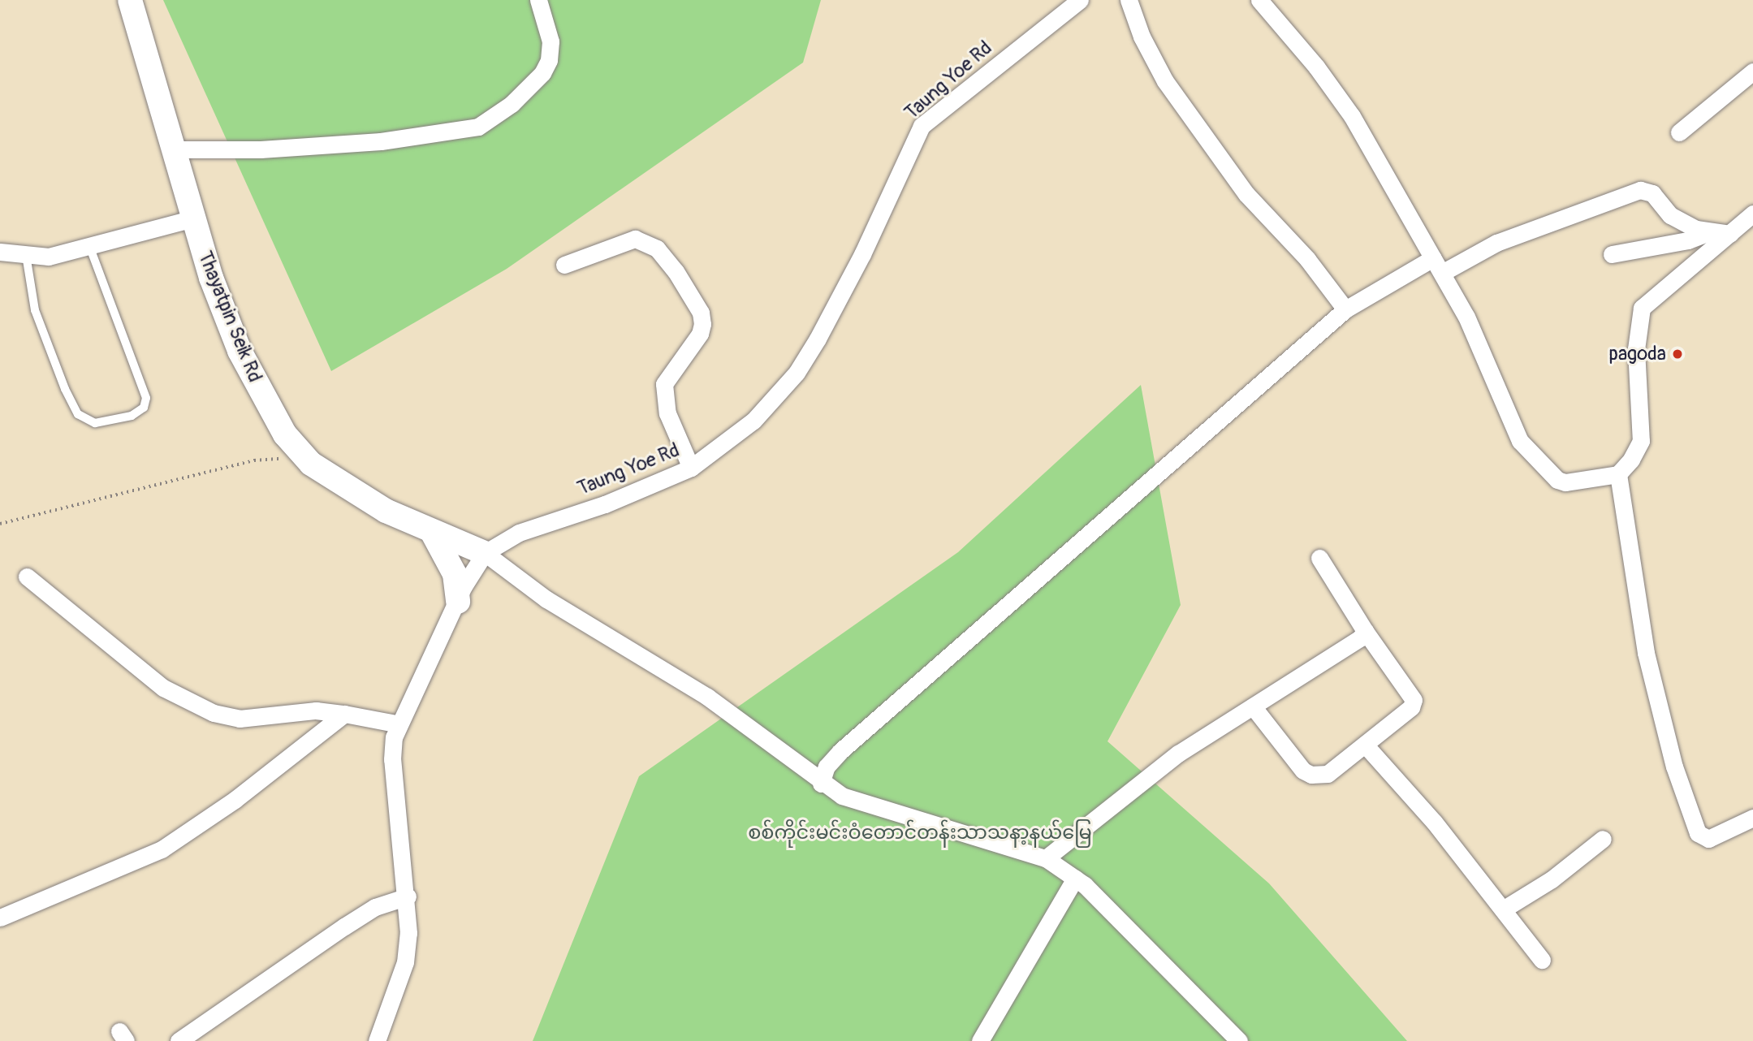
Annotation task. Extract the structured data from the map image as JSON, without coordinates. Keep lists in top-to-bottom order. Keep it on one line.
{"streets":{"street":["Taung Yoe Rd","Thayatpin Seik Rd"]},"crossings":[["Taung Yoe Rd","Thayatpin Seik Rd"]],"parks":["စစ်ကိုင်းမင်းဝံတောင်တန်းသာသနာ့နယ်မြေ"],"places":["pagoda"]}
